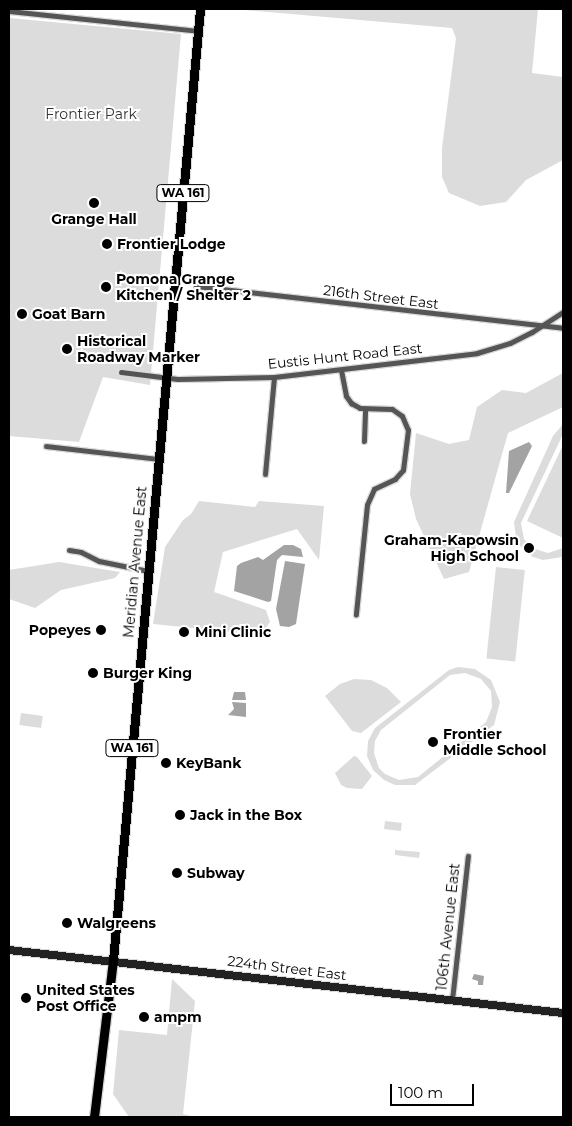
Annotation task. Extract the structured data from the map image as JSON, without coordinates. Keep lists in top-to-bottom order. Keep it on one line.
{"streets":{"main road":["WA 161","Meridian Avenue East","224th Street East"],"street":["216th Street East","Eustis Hunt Road East","106th Avenue East"]},"crossings":[["216th Street East","Eustis Hunt Road East"],["Eustis Hunt Road East","Meridian Avenue East"],["Meridian Avenue East","224th Street East"],["106th Avenue East","224th Street East"]],"parks":["Frontier Park"],"places":["Grange Hall","Frontier Lodge","Pomona Grange Kitchen / Shelter 2","Goat Barn","Historical Roadway Marker","Graham-Kapowsin High School","Popeyes","Mini Clinic","Burger King","Frontier Middle School","KeyBank","Jack in the Box","Subway","Walgreens","United States Post Office","ampm"],"scale_bar":"100 m"}
